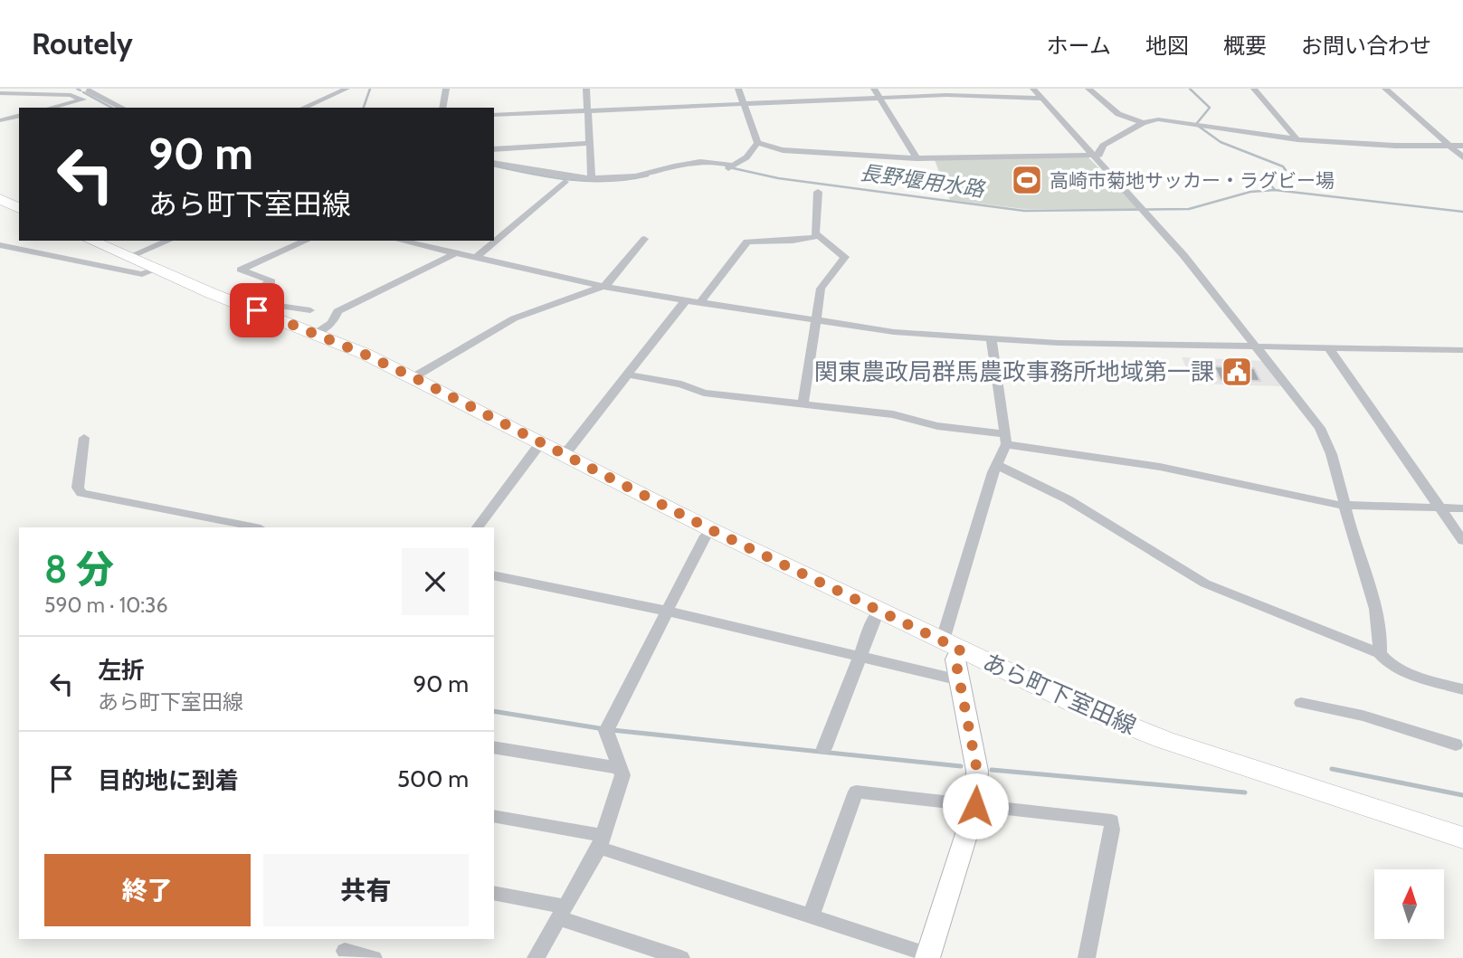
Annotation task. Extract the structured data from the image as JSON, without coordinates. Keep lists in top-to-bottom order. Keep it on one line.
{"streets":{"main road":["あら町下室田線"]},"water":["長野堰用水路"],"places":{"sports":["高崎市菊地サッカー・ラグビー場"],"public building":["関東農政局群馬農政事務所地域第一課"]},"north":"top","page":{"header":"Routely","nav":["ホーム","地図","概要","お問い合わせ"],"turn":["90 m","あら町下室田線"],"heading":["8 分","590 m · 10:36"],"list":[{"name":"左折","note":"あら町下室田線","value":"90 m"},{"name":"目的地に到着","value":"500 m"}],"buttons":["終了","共有"]}}
